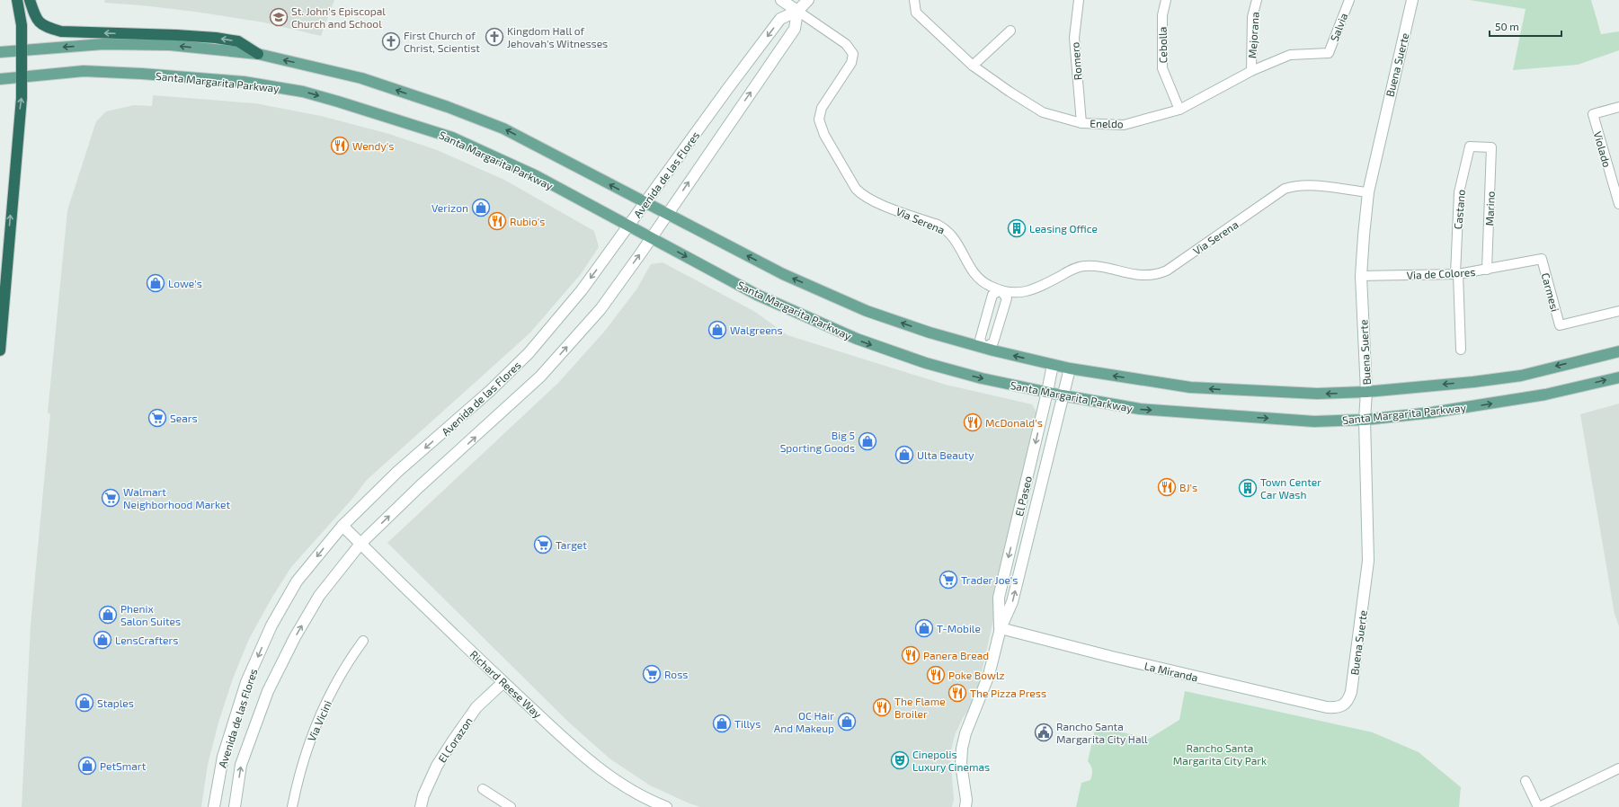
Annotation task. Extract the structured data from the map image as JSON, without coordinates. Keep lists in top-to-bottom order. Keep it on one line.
{"streets":{"main road":["Santa Margarita Parkway"],"street":["Salvia","Mejorana","Cebolla","Romero","Buena Suerte","Eneldo","Violado","Avenida de las Flores","Marino","Castano","Via Serena","Via de Colores","Carmesi","El Paseo","La Miranda","Richard Reese Way","Via Vicini","El Corazon"]},"crossings":[["Salvia","Eneldo"],["Mejorana","Eneldo"],["Cebolla","Eneldo"],["Romero","Eneldo"],["Buena Suerte","Santa Margarita Parkway"],["Buena Suerte","Via Serena"],["Buena Suerte","Via de Colores"],["Buena Suerte","La Miranda"],["Santa Margarita Parkway","Avenida de las Flores"],["Santa Margarita Parkway","El Paseo"],["Avenida de las Flores","Via Serena"],["Avenida de las Flores","Richard Reese Way"],["Marino","Castano"],["Marino","Via de Colores"],["Castano","Via de Colores"],["Via de Colores","Carmesi"],["El Paseo","La Miranda"],["Richard Reese Way","El Corazon"]],"parks":["Rancho Santa Margarita City Park"],"places":{"school or university":["St. John's Episcopal Church and School"],"church":["Kingdom Hall of Jehovah's Witnesses","First Church of Christ, Scientist"],"restaurant":["Wendy's","Rubio's","McDonald's","BJ's","Panera Bread","Poke Bowlz","The Pizza Press","The Flame Broiler"],"shop":["Verizon","Lowe's","Walgreens","Big 5 Sporting Goods","Ulta Beauty","Phenix Salon Suites","T-Mobile","LensCrafters","Staples","OC Hair And Makeup","Tillys","PetSmart"],"building":["Leasing Office","Town Center Car Wash"],"supermarket":["Sears","Walmart Neighborhood Market","Target","Trader Joe's","Ross"],"public building":["Rancho Santa Margarita City Hall"],"theatre":["Cinepolis Luxury Cinemas"]},"scale_bar":"50 m"}
